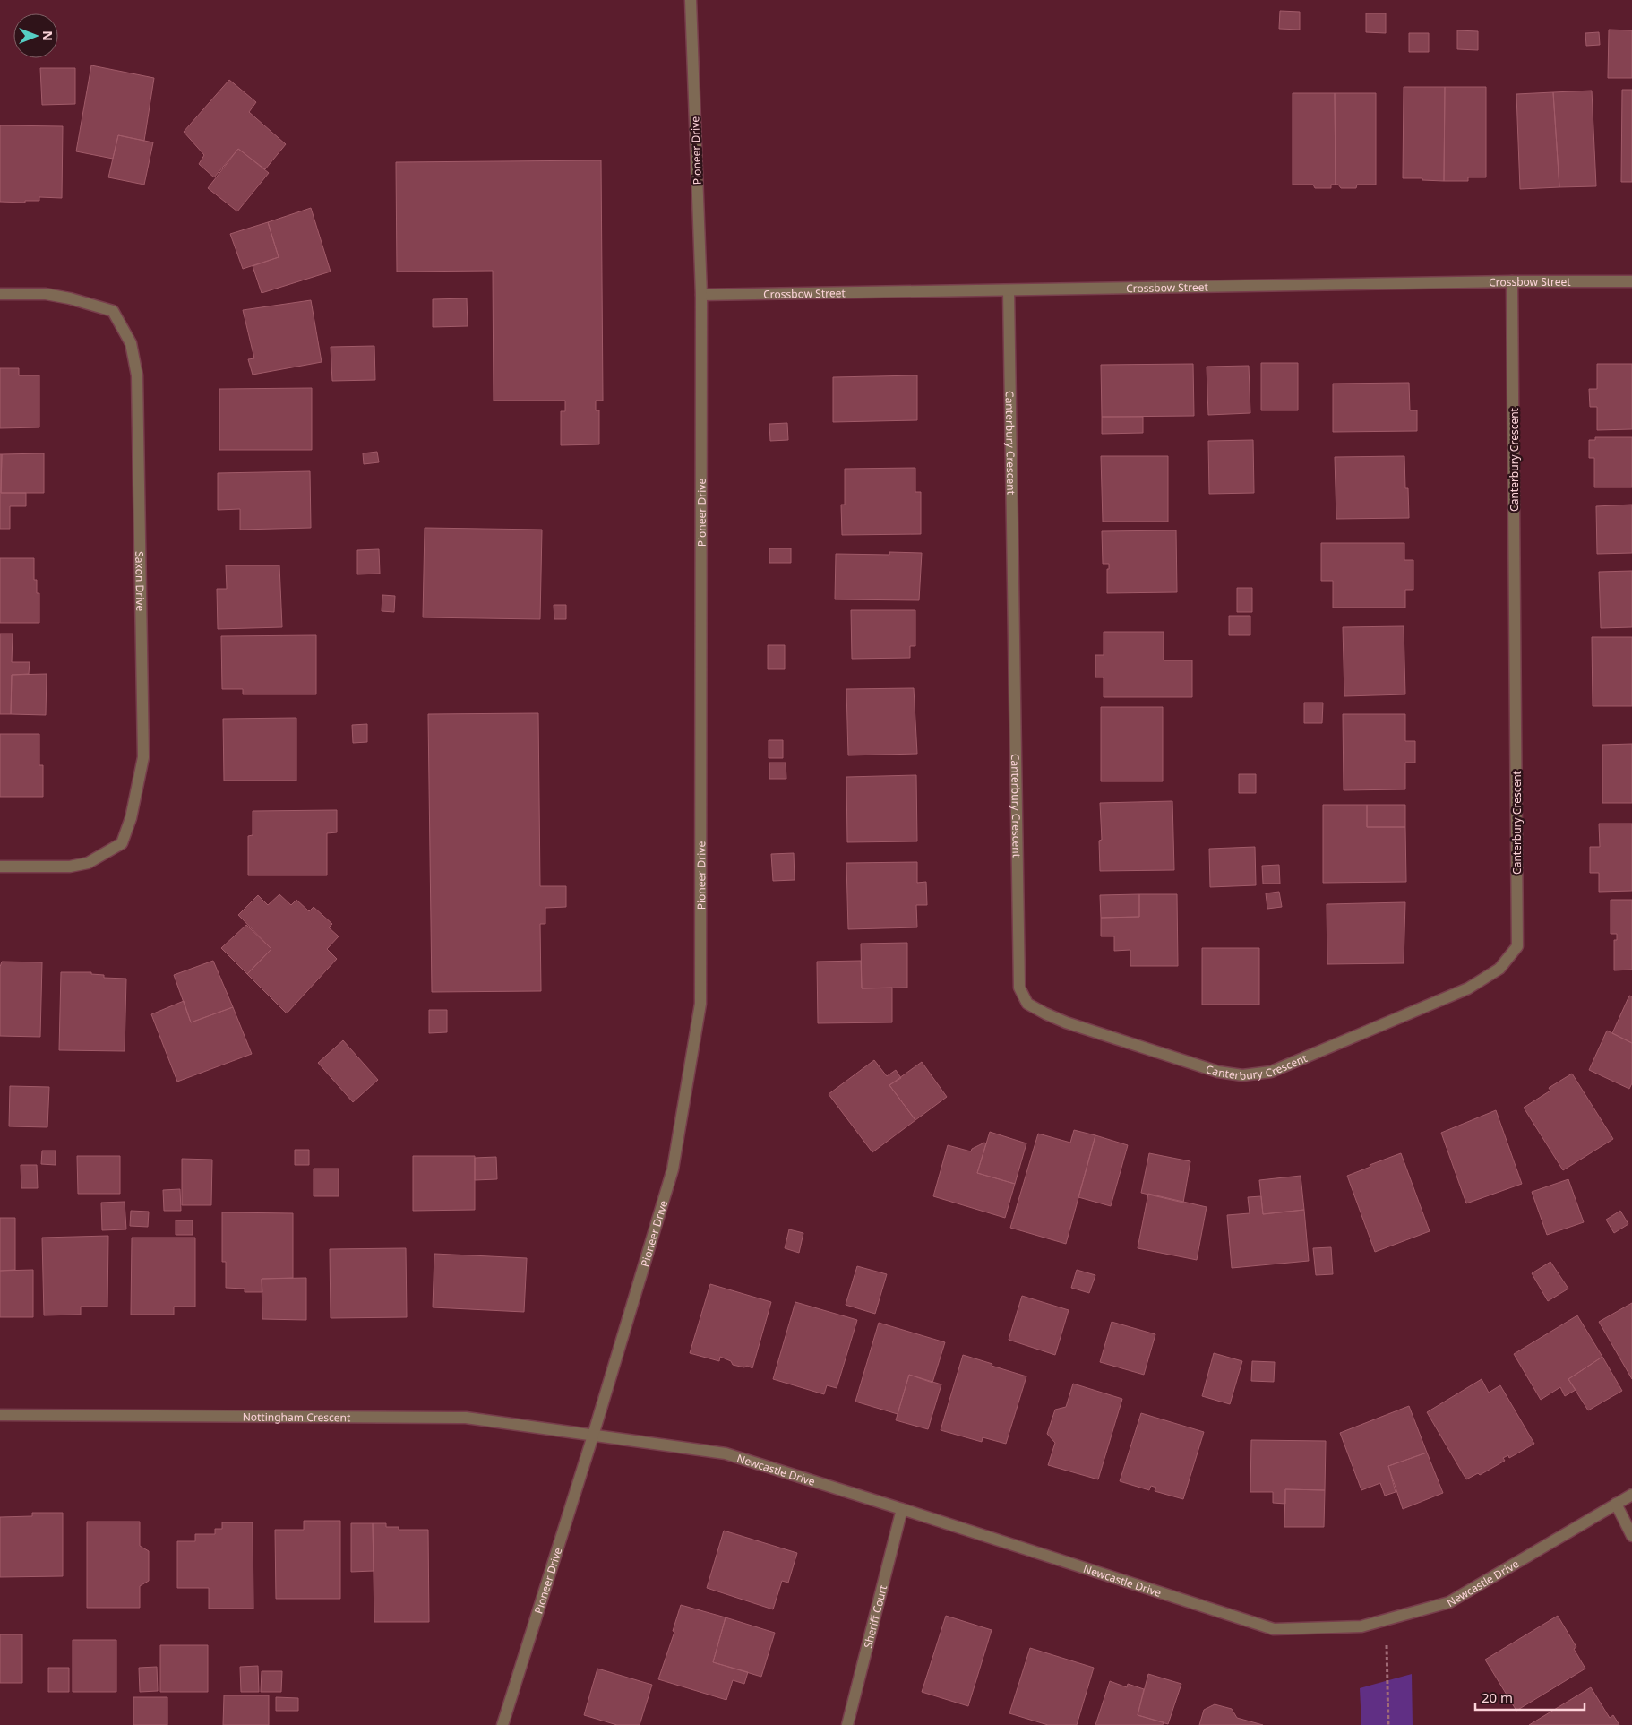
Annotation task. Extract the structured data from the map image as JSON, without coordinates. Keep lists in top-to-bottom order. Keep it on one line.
{"streets":{"street":["Pioneer Drive","Crossbow Street","Canterbury Crescent","Saxon Drive","Nottingham Crescent","Newcastle Drive","Sheriff Court"]},"crossings":[["Pioneer Drive","Crossbow Street"],["Pioneer Drive","Nottingham Crescent"],["Pioneer Drive","Newcastle Drive"],["Crossbow Street","Canterbury Crescent"],["Nottingham Crescent","Newcastle Drive"],["Newcastle Drive","Sheriff Court"]],"scale_bar":"20 m","north":"right"}
